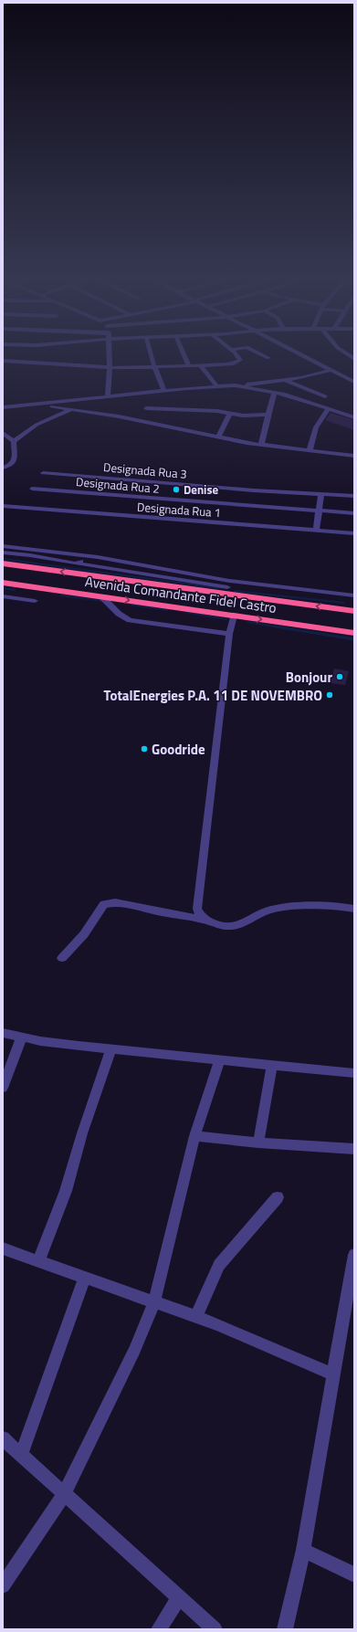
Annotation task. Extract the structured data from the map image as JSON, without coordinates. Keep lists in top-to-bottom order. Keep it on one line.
{"streets":{"highway":["Avenida Comandante Fidel Castro"],"street":["Designada Rua 3","Designada Rua 2","Designada Rua 1"]},"places":["Denise","Bonjour","TotalEnergies P.A. 11 DE NOVEMBRO","Goodride"]}
